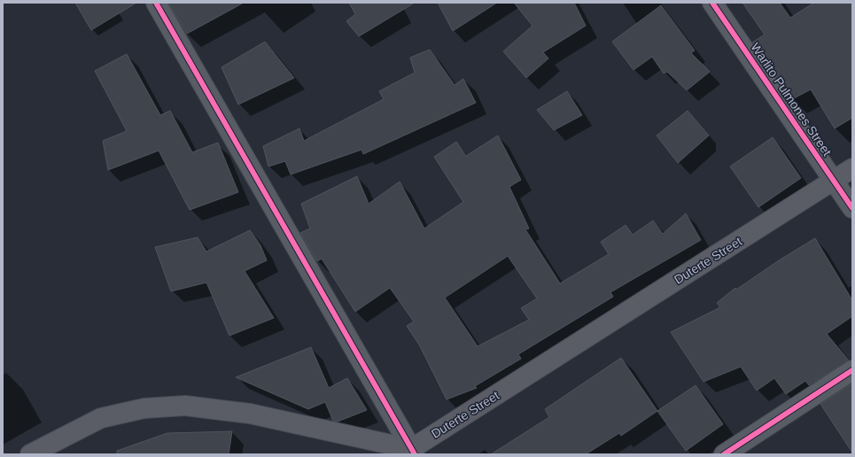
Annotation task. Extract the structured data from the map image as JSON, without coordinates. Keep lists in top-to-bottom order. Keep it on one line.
{"streets":{"main road":["Duterte Street"],"street":["Warlito Pulmones Street"]},"crossings":[["Warlito Pulmones Street","Duterte Street"]]}
